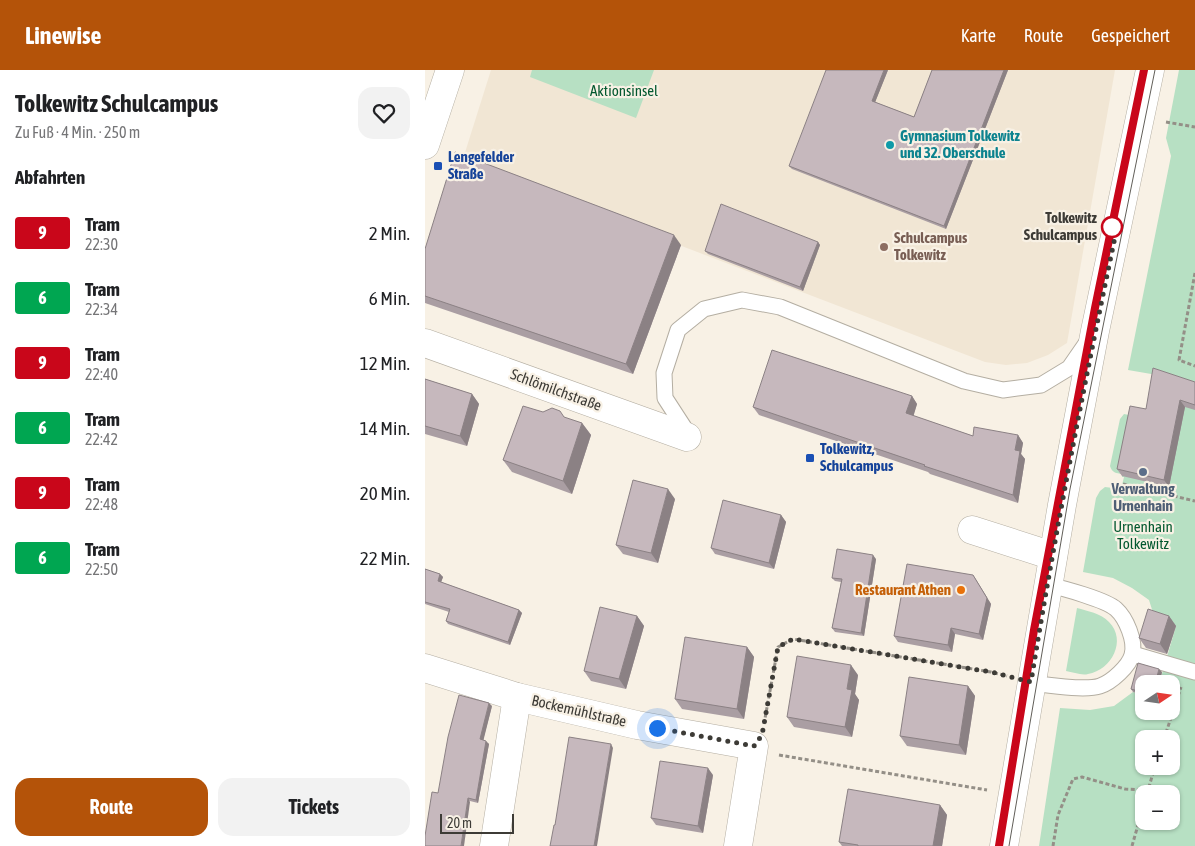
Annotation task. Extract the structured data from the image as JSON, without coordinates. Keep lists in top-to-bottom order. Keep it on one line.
{"streets":{"street":["Schlömilchstraße","Bockemühlstraße"]},"parks":["Aktionsinsel","Urnenhain Tolkewitz"],"places":{"other":["Gymnasium Tolkewitz und 32. Oberschule","Tolkewitz Schulcampus","Schulcampus Tolkewitz","Verwaltung Urnenhain","Restaurant Athen"],"transit":["Lengefelder Straße","Tolkewitz, Schulcampus"]},"lines":["tram line 9"],"scale_bar":"20 m","north":"right","page":{"header":"Linewise","nav":["Karte","Route","Gespeichert"],"heading":[["Tolkewitz Schulcampus","Zu Fuß · 4 Min. · 250 m"],"Abfahrten"],"list":[{"mark":"9","name":"Tram","note":"22:30","value":"2 Min."},{"mark":"6","name":"Tram","note":"22:34","value":"6 Min."},{"mark":"9","name":"Tram","note":"22:40","value":"12 Min."},{"mark":"6","name":"Tram","note":"22:42","value":"14 Min."},{"mark":"9","name":"Tram","note":"22:48","value":"20 Min."},{"mark":"6","name":"Tram","note":"22:50","value":"22 Min."}],"map_buttons":["+","−"],"buttons":["Route","Tickets"],"scale":"20 m"}}
